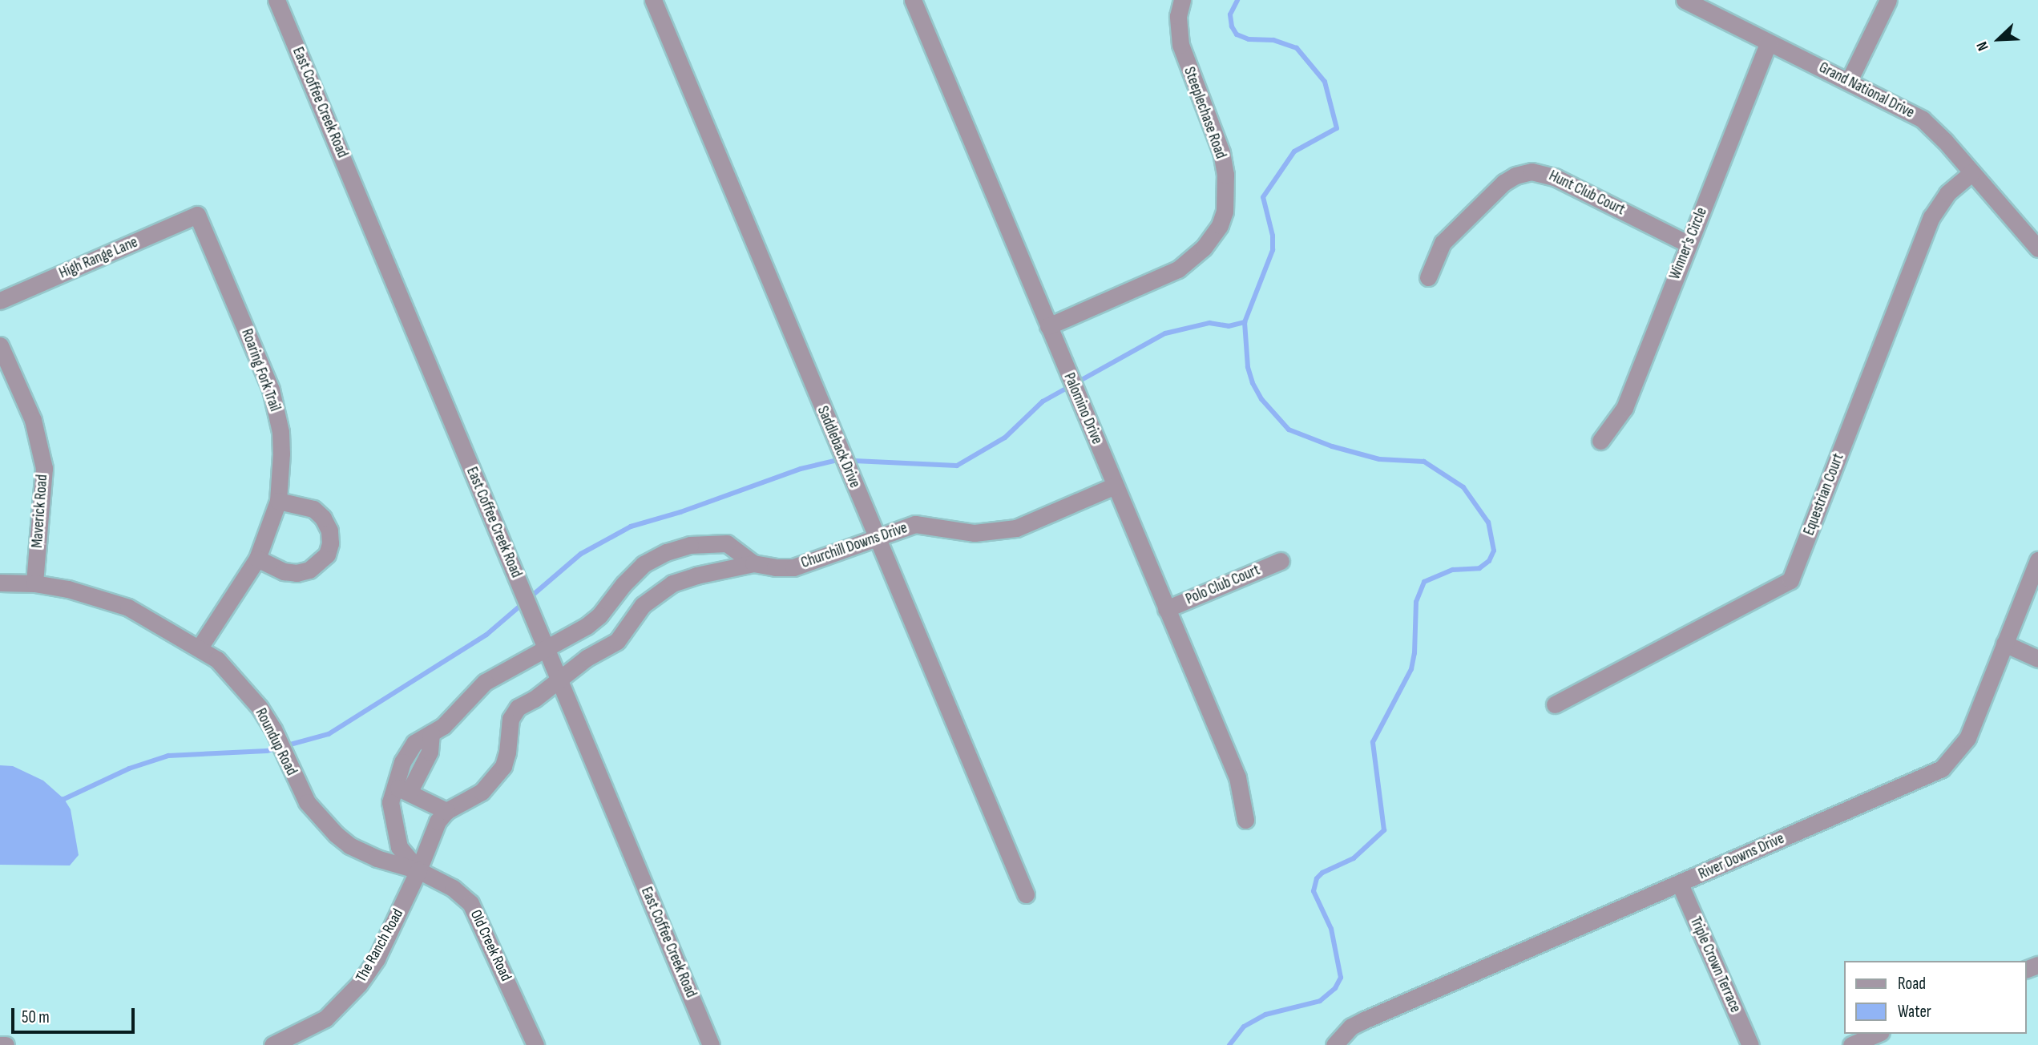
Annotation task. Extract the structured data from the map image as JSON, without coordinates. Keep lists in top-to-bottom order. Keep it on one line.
{"streets":{"street":["Grand National Drive","East Coffee Creek Road","Steeplechase Road","Hunt Club Court","Winner's Circle","High Range Lane","Roaring Fork Trail","Palomino Drive","Saddleback Drive","Equestrian Court","Maverick Road","Churchill Downs Drive","Polo Club Court","Roundup Road","River Downs Drive","The Ranch Road","Old Creek Road","Triple Crown Terrace"]},"crossings":[["Grand National Drive","Winner's Circle"],["Grand National Drive","Equestrian Court"],["East Coffee Creek Road","Churchill Downs Drive"],["Steeplechase Road","Palomino Drive"],["Hunt Club Court","Winner's Circle"],["High Range Lane","Roaring Fork Trail"],["Roaring Fork Trail","Roundup Road"],["Palomino Drive","Churchill Downs Drive"],["Palomino Drive","Polo Club Court"],["Saddleback Drive","Churchill Downs Drive"],["Maverick Road","Roundup Road"],["Roundup Road","The Ranch Road"],["Roundup Road","Old Creek Road"],["River Downs Drive","Triple Crown Terrace"],["The Ranch Road","Old Creek Road"]],"legend":["Road","Water"],"scale_bar":"50 m","north":"bottom left"}
